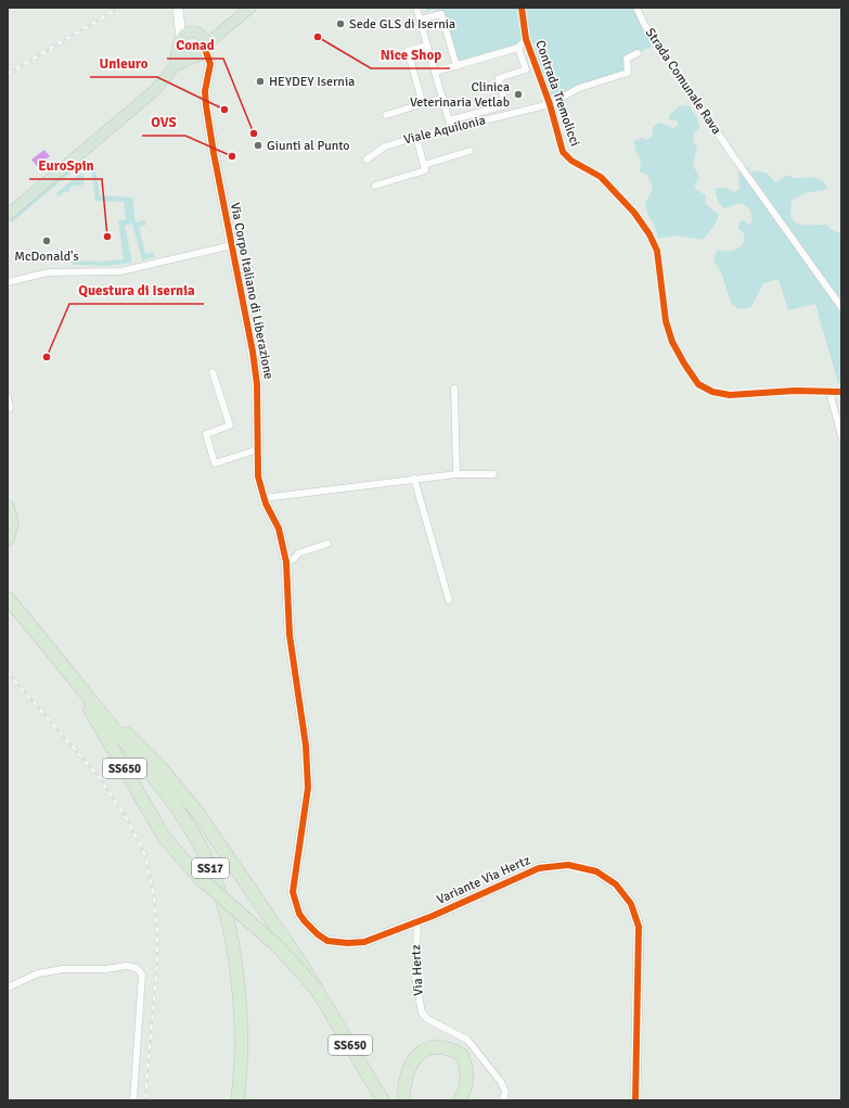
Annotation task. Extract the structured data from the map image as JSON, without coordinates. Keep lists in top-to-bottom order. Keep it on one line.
{"streets":{"highway":["SS650","SS17"],"street":["Strada Comunale Rava","Contrada Tremolicci","Viale Aquilonia","Via Corpo Italiano di Liberazione","Variante Via Hertz","Via Hertz"]},"crossings":[["Contrada Tremolicci","Viale Aquilonia"],["Via Corpo Italiano di Liberazione","Variante Via Hertz"],["SS650","SS17"],["Variante Via Hertz","Via Hertz"]],"places":["Sede GLS di Isernia","Nice Shop","HEYDEY Isernia","Clinica Veterinaria Vetlab","Unieuro","Conad","Giunti al Punto","OVS","EuroSpin","McDonald's","Questura di Isernia"]}
